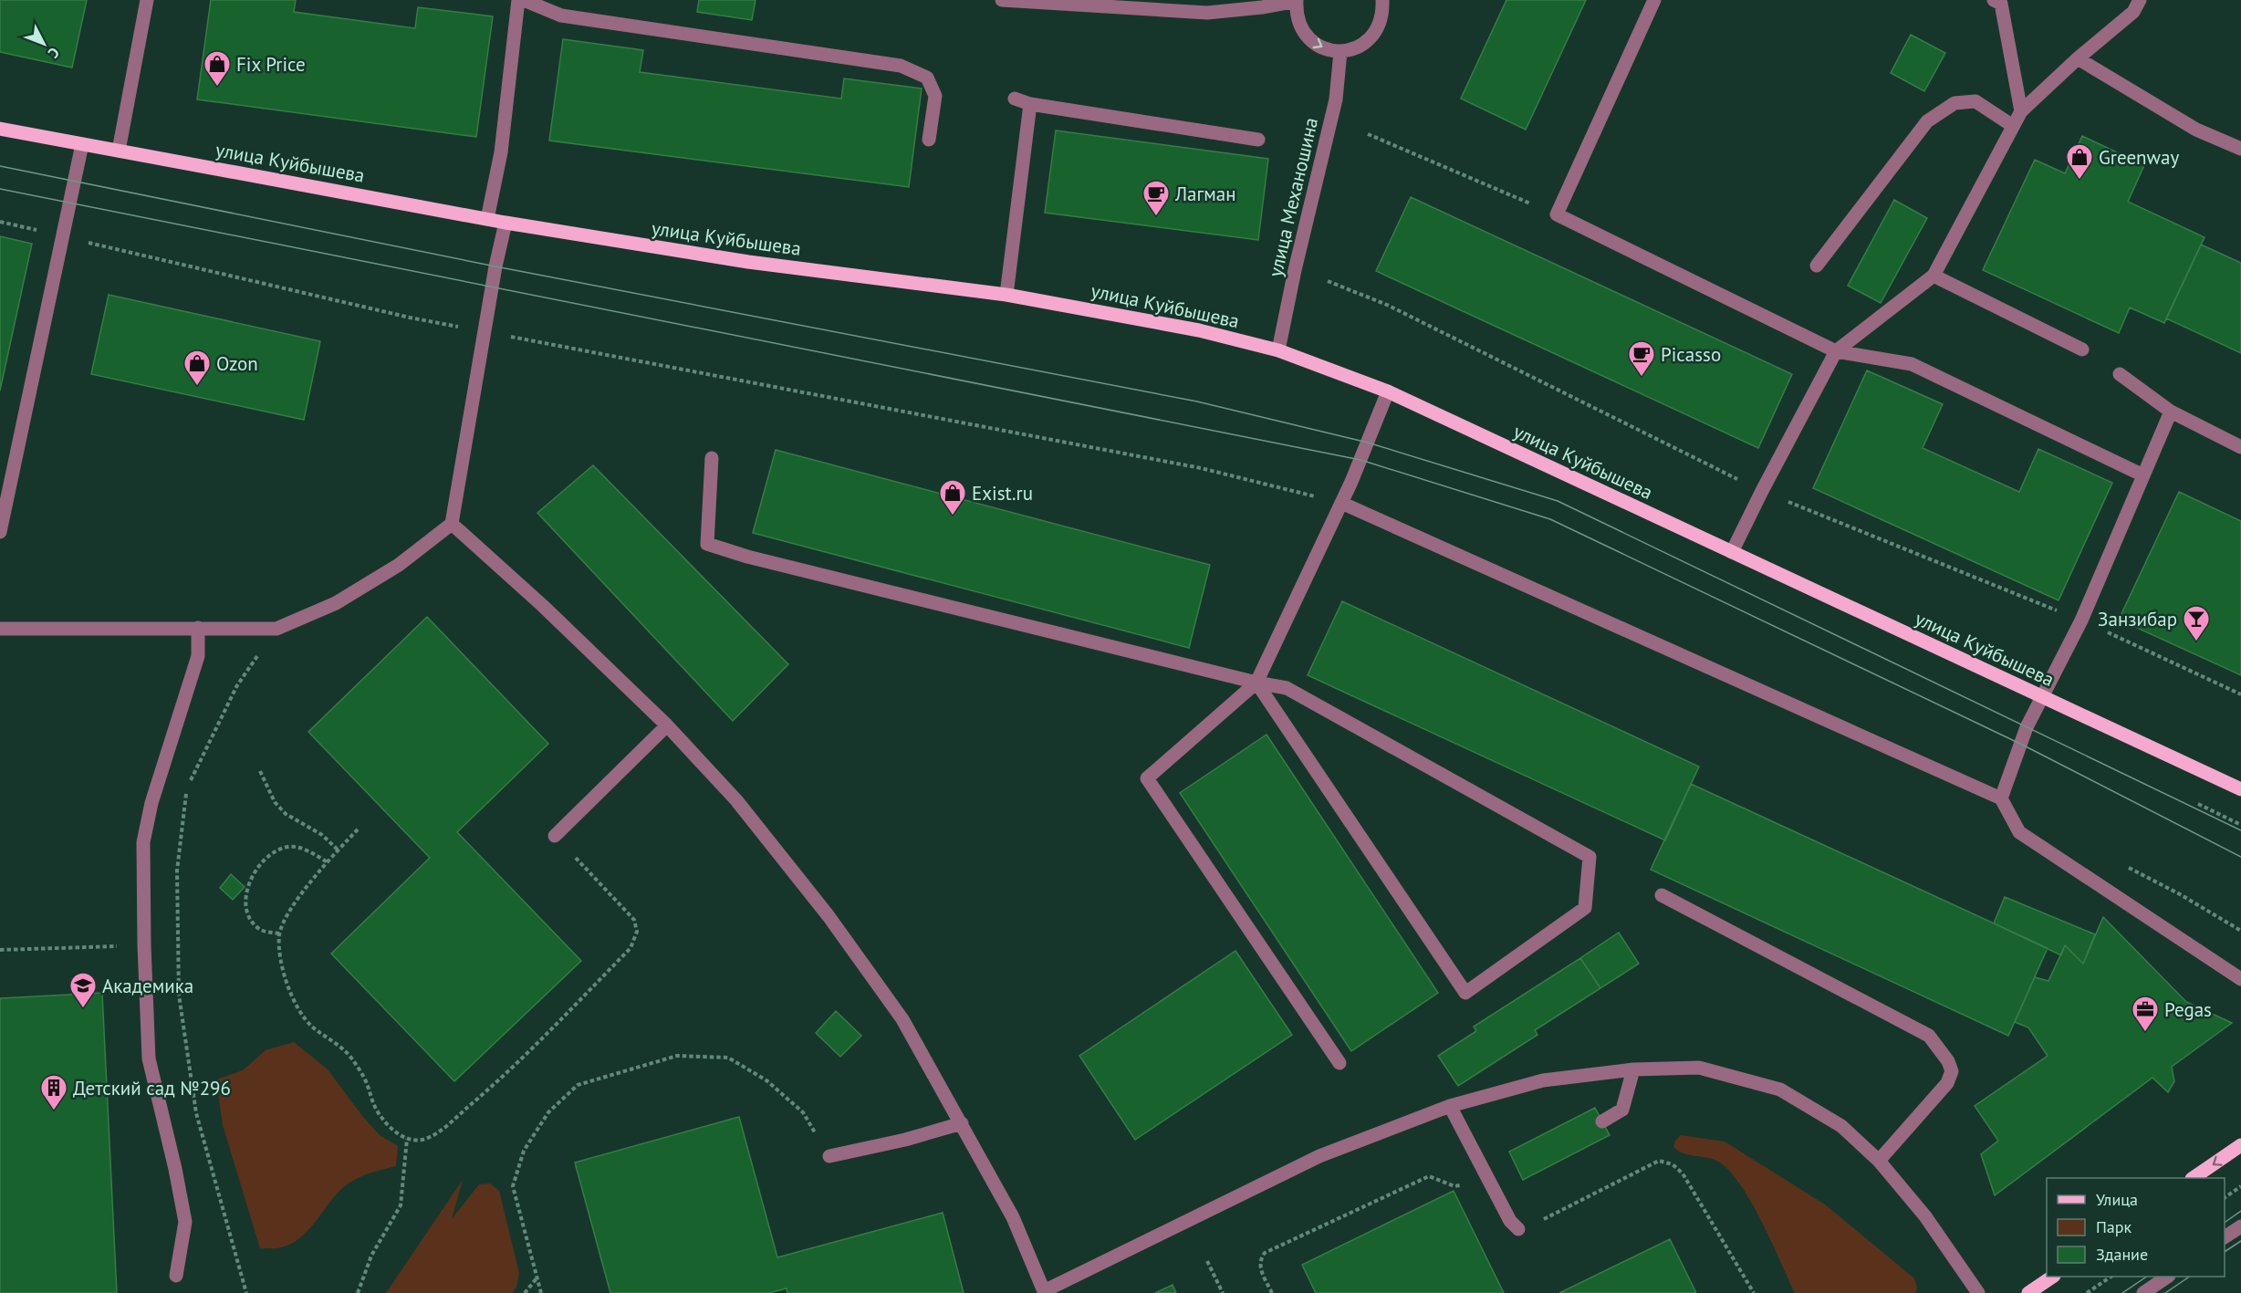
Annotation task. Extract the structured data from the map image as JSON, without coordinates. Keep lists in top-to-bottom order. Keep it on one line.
{"streets":{"main road":["улица Куйбышева"],"street":["улица Механошина"]},"crossings":[["улица Куйбышева","улица Механошина"]],"places":{"shop":["Fix Price","Greenway","Ozon","Exist.ru"],"cafe":["Лагман","Picasso"],"bar":["Занзибар"],"school or university":["Академика"],"office":["Pegas"],"building":["Детский сад №296"]},"legend":["Улица","Парк","Здание"],"north":"bottom right"}
